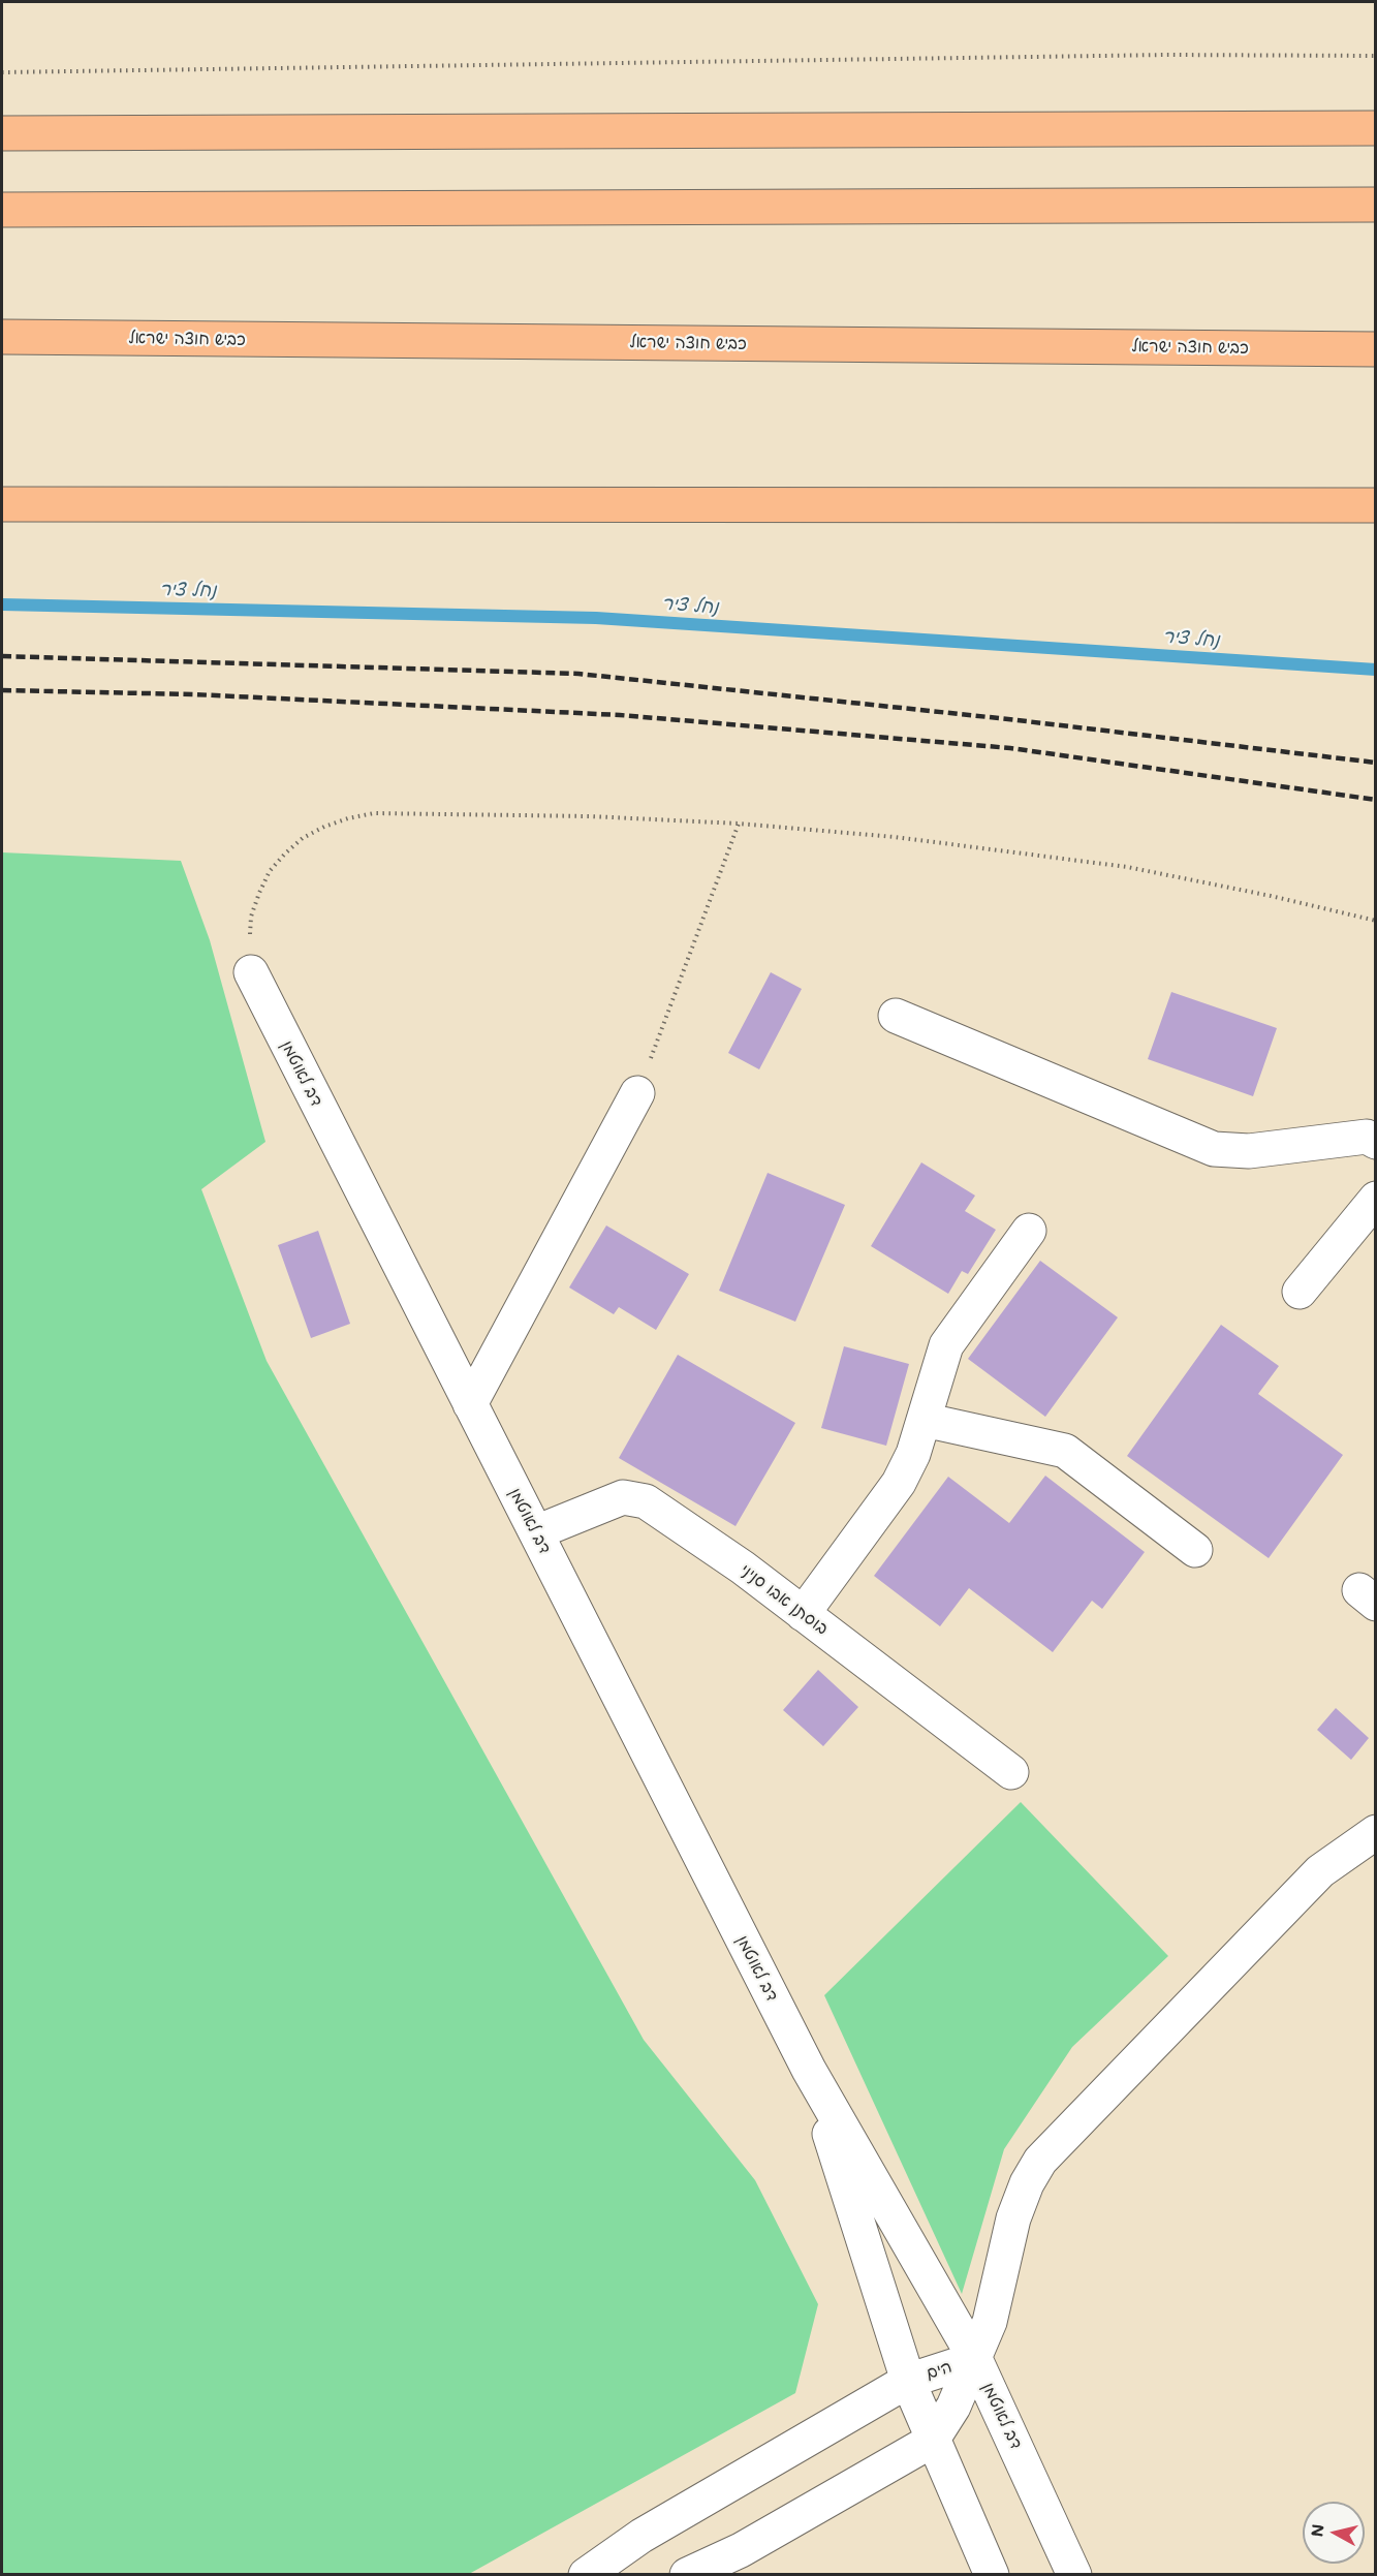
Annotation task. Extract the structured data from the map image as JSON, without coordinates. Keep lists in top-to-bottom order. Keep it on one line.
{"streets":{"main road":["כביש חוצה ישראל"],"street":["דב לאוטמן","בוסתן אבו סניני","הים"]},"crossings":[["דב לאוטמן","בוסתן אבו סניני"],["דב לאוטמן","הים"]],"water":["נחל ציר"],"north":"left"}
